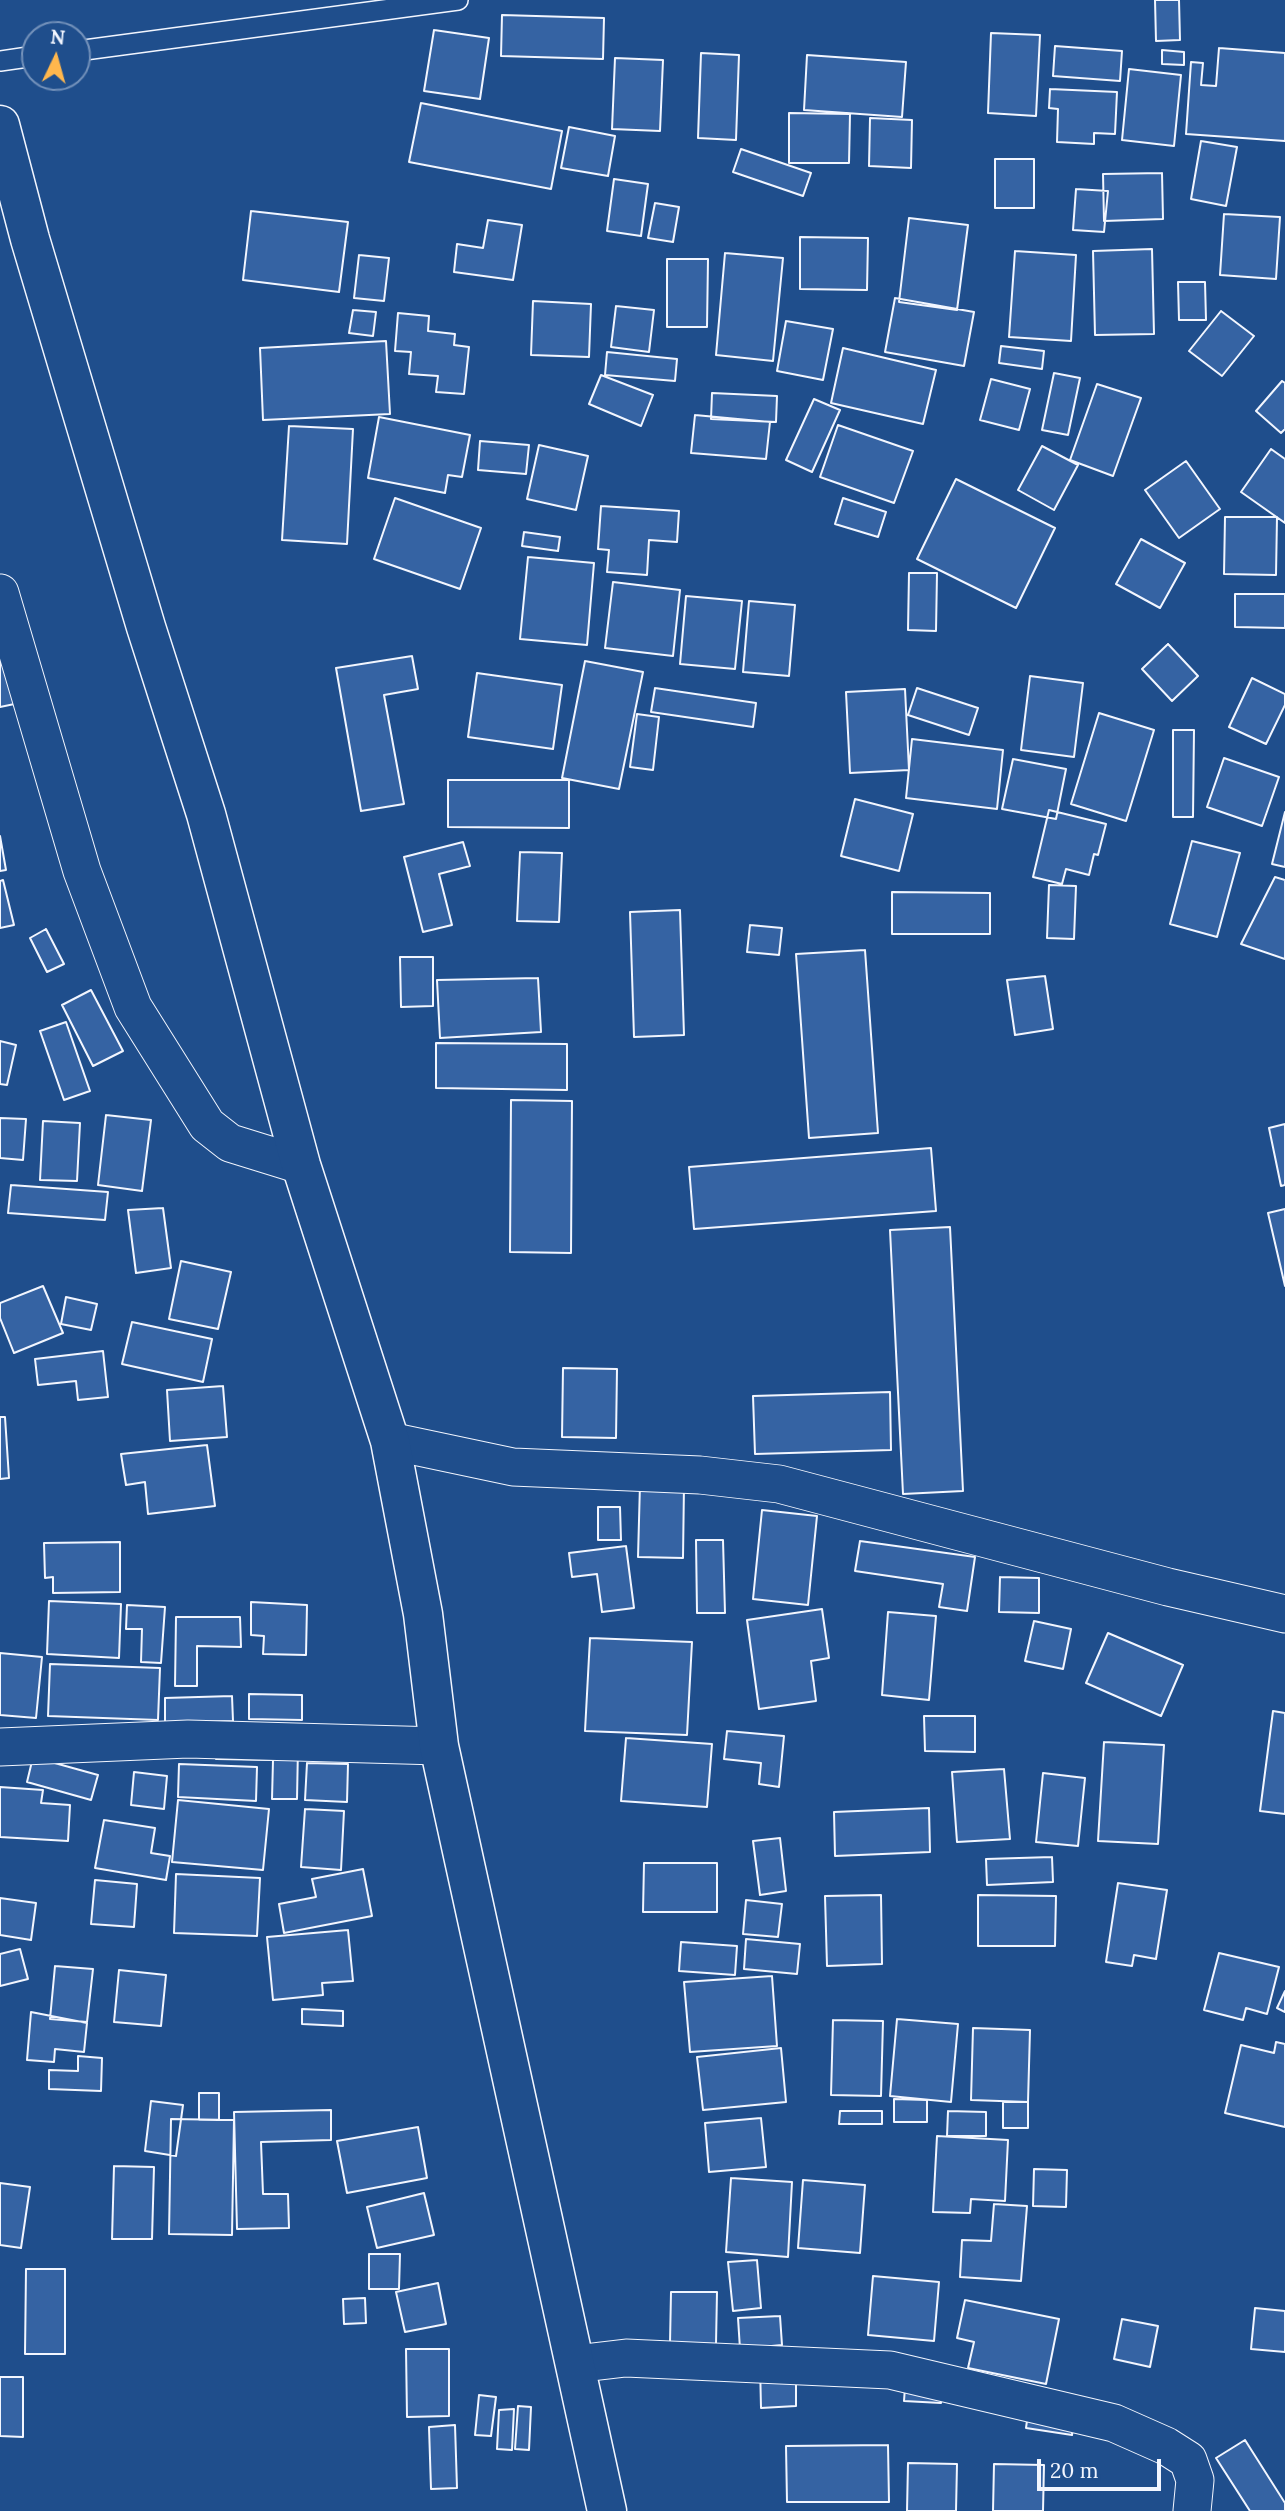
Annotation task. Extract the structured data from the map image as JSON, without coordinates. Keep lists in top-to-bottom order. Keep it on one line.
{"scale_bar":"20 m","north":"top"}
